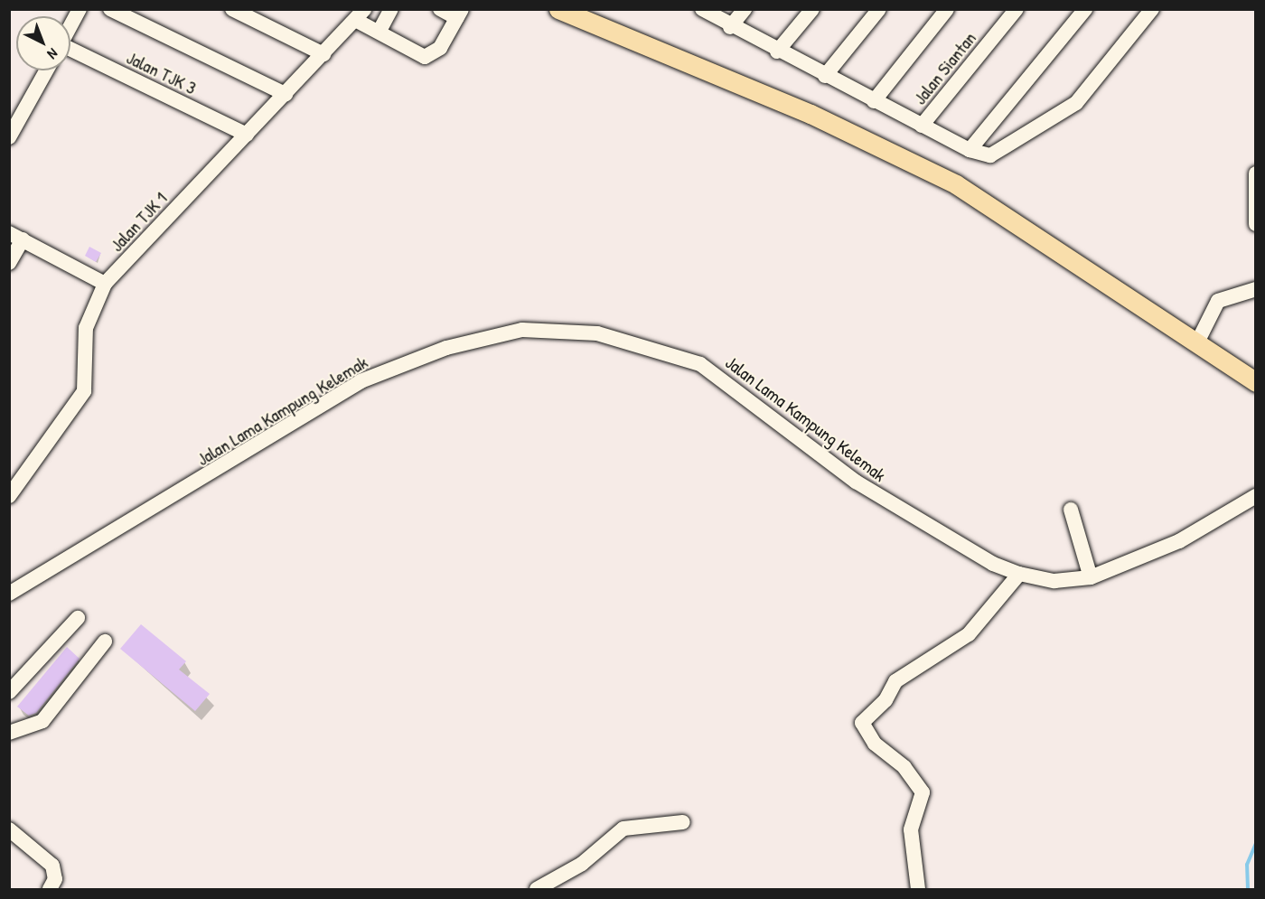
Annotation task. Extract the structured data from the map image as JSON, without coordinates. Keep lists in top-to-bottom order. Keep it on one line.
{"streets":{"street":["Jalan Siantan","Jalan TJK 3","Jalan TJK 1","Jalan Lama Kampung Kelemak"]},"crossings":[["Jalan TJK 3","Jalan TJK 1"]],"north":"bottom right"}
